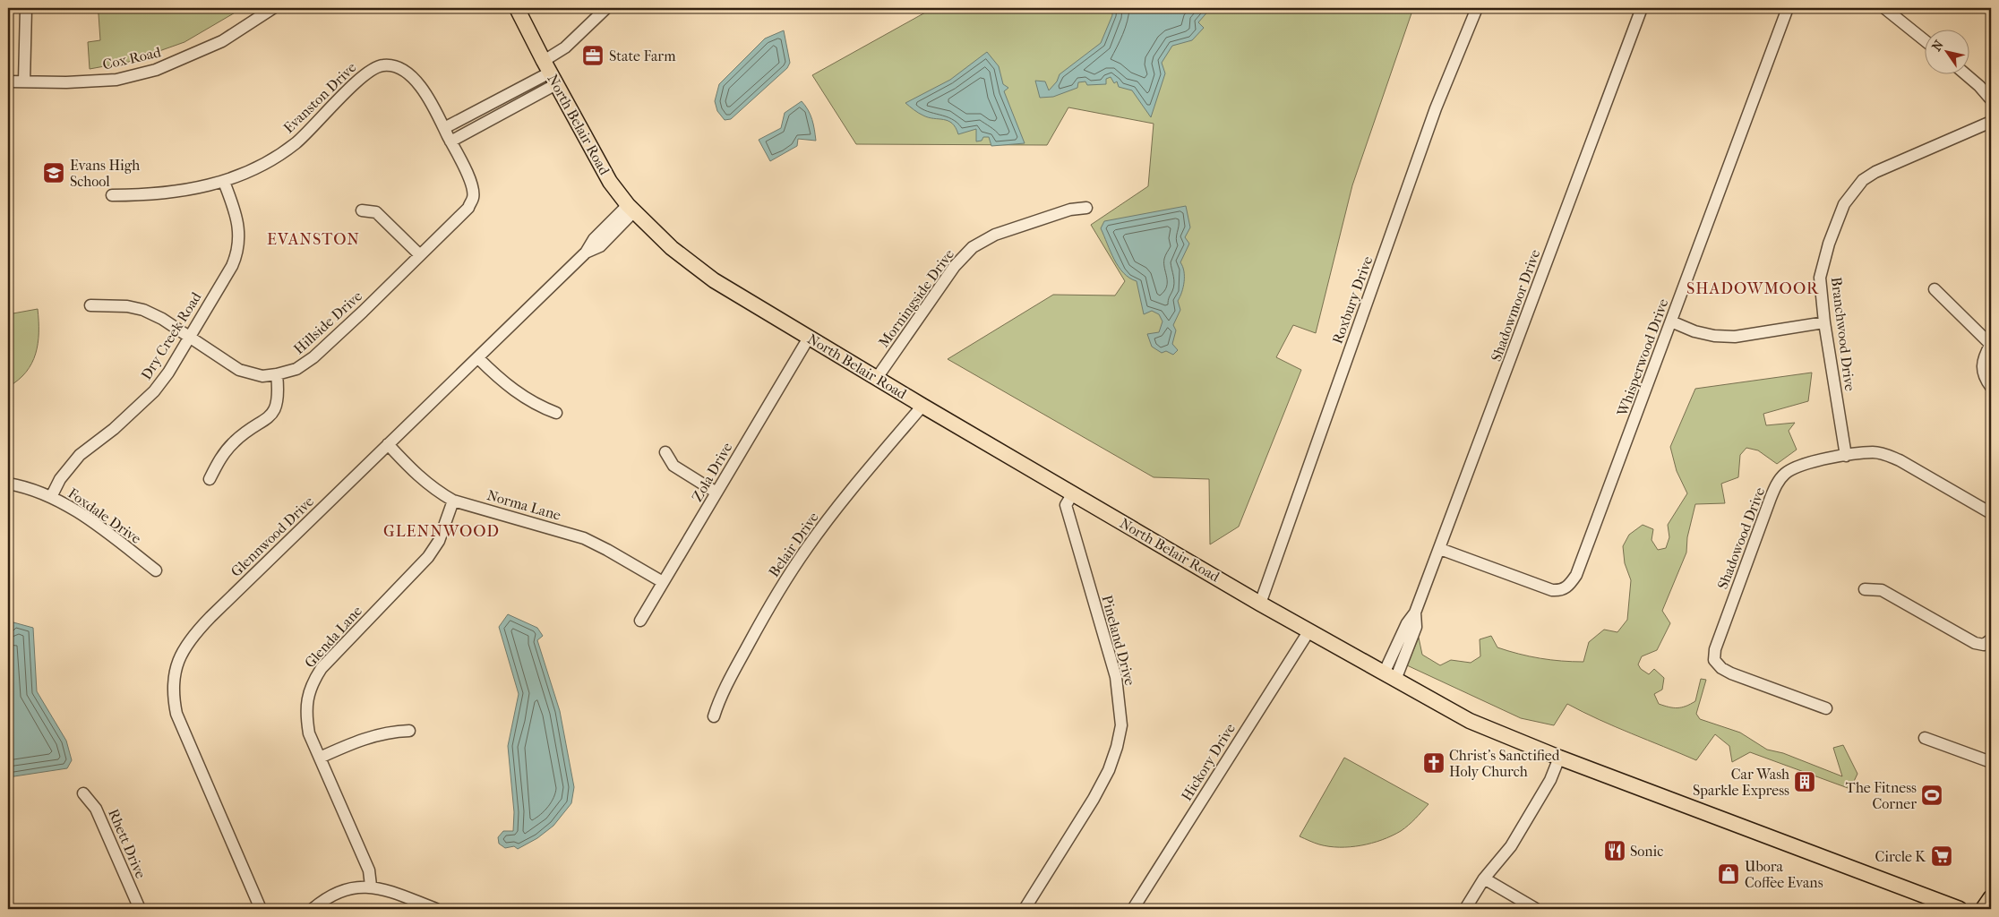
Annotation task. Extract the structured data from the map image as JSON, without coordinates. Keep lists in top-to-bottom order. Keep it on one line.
{"streets":{"main road":["North Belair Road"],"street":["Cox Road","Evanston Drive","Morningside Drive","Roxbury Drive","Shadowmoor Drive","Hillside Drive","Branchwood Drive","Dry Creek Road","Whisperwood Drive","Zola Drive","Norma Lane","Foxdale Drive","Glennwood Drive","Shadowood Drive","Belair Drive","Glenda Lane","Pineland Drive","Hickory Drive","Rhett Drive"]},"crossings":[["Evanston Drive","Hillside Drive"],["Evanston Drive","Dry Creek Road"],["North Belair Road","Morningside Drive"],["North Belair Road","Roxbury Drive"],["North Belair Road","Shadowmoor Drive"],["North Belair Road","Zola Drive"],["North Belair Road","Glennwood Drive"],["North Belair Road","Belair Drive"],["North Belair Road","Pineland Drive"],["North Belair Road","Hickory Drive"],["Shadowmoor Drive","Whisperwood Drive"],["Hillside Drive","Dry Creek Road"],["Branchwood Drive","Shadowood Drive"],["Dry Creek Road","Foxdale Drive"],["Zola Drive","Norma Lane"],["Norma Lane","Glennwood Drive"],["Norma Lane","Glenda Lane"]],"districts":["EVANSTON","SHADOWMOOR","GLENNWOOD"],"places":{"office":["State Farm"],"school or university":["Evans High School"],"church":["Christ's Sanctified Holy Church"],"building":["Car Wash Sparkle Express"],"sports":["The Fitness Corner"],"restaurant":["Sonic"],"supermarket":["Circle K"],"shop":["Ubora Coffee Evans"]},"north":"top left"}
